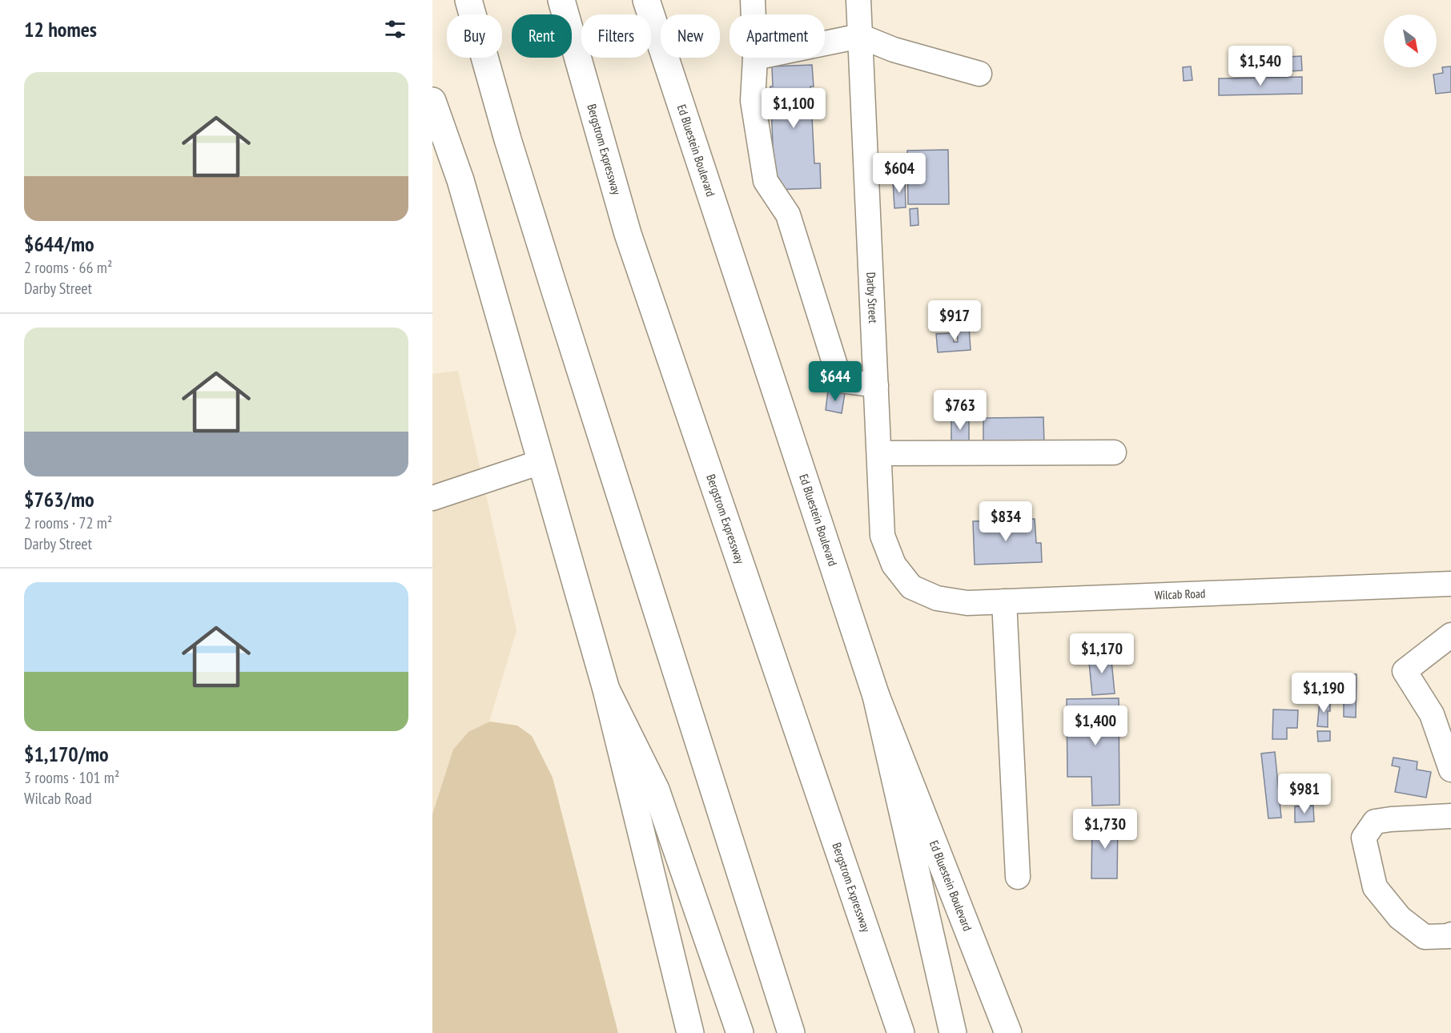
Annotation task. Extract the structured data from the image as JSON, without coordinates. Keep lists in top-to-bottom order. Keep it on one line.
{"streets":{"main road":["Bergstrom Expressway","Ed Bluestein Boulevard"],"street":["Darby Street","Wilcab Road"]},"crossings":[["Darby Street","Wilcab Road"]],"north":"bottom right","page":{"heading":"12 homes","chip":["Buy","Rent","Filters","New","Apartment"],"price":["$1,540","$1,100","$604","$917","$644","$763","$834","$1,170","$1,190","$1,400","$981","$1,730"],"list":[{"name":"$644/mo","note":"2 rooms · 66 m² · Darby Street"},{"name":"$763/mo","note":"2 rooms · 72 m² · Darby Street"},{"name":"$1,170/mo","note":"3 rooms · 101 m² · Wilcab Road"}]}}
